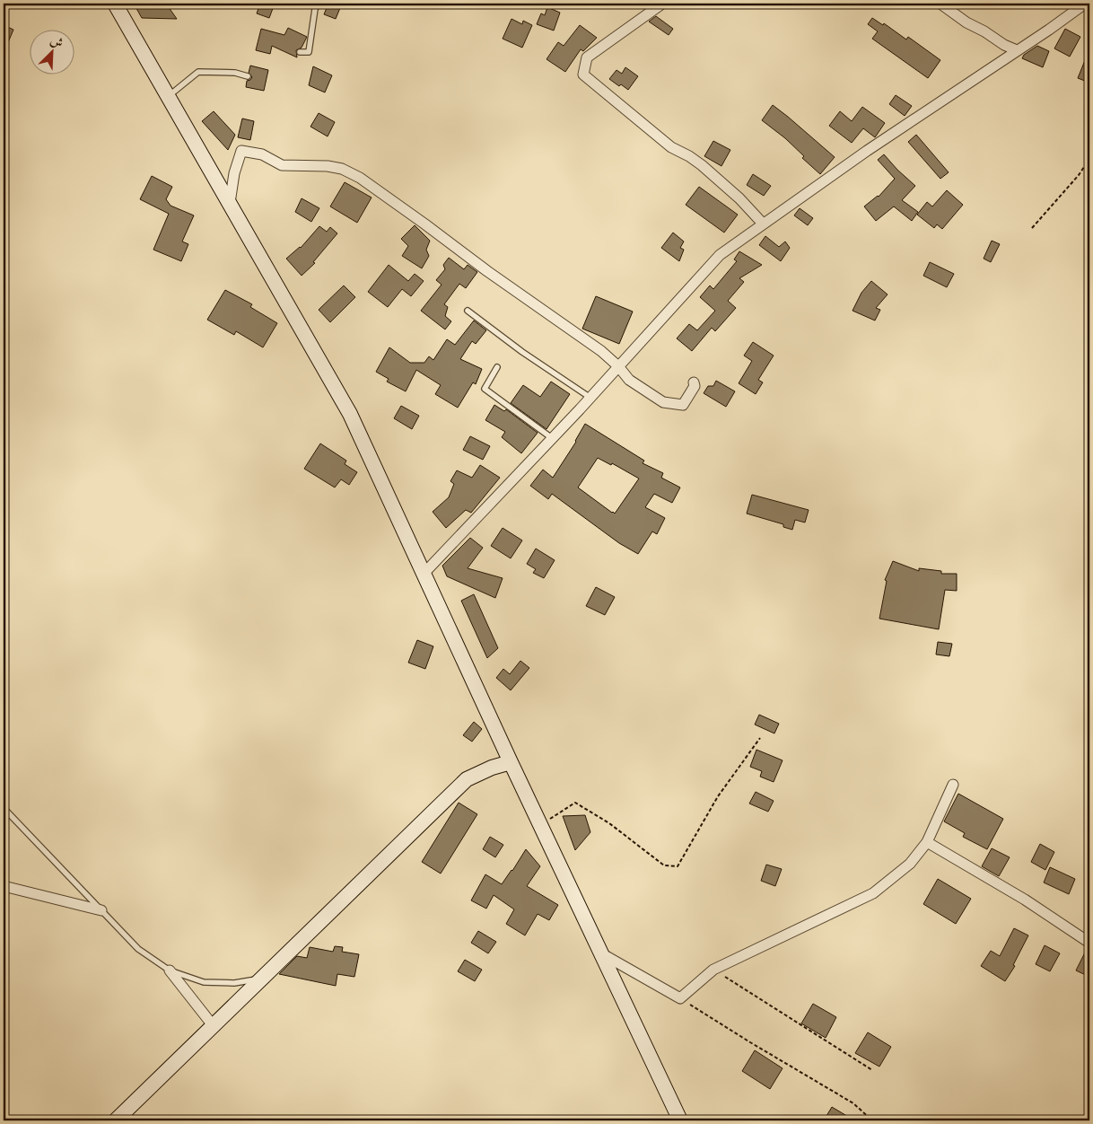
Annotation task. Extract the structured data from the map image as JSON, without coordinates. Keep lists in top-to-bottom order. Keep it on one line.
{"north":"top right"}
